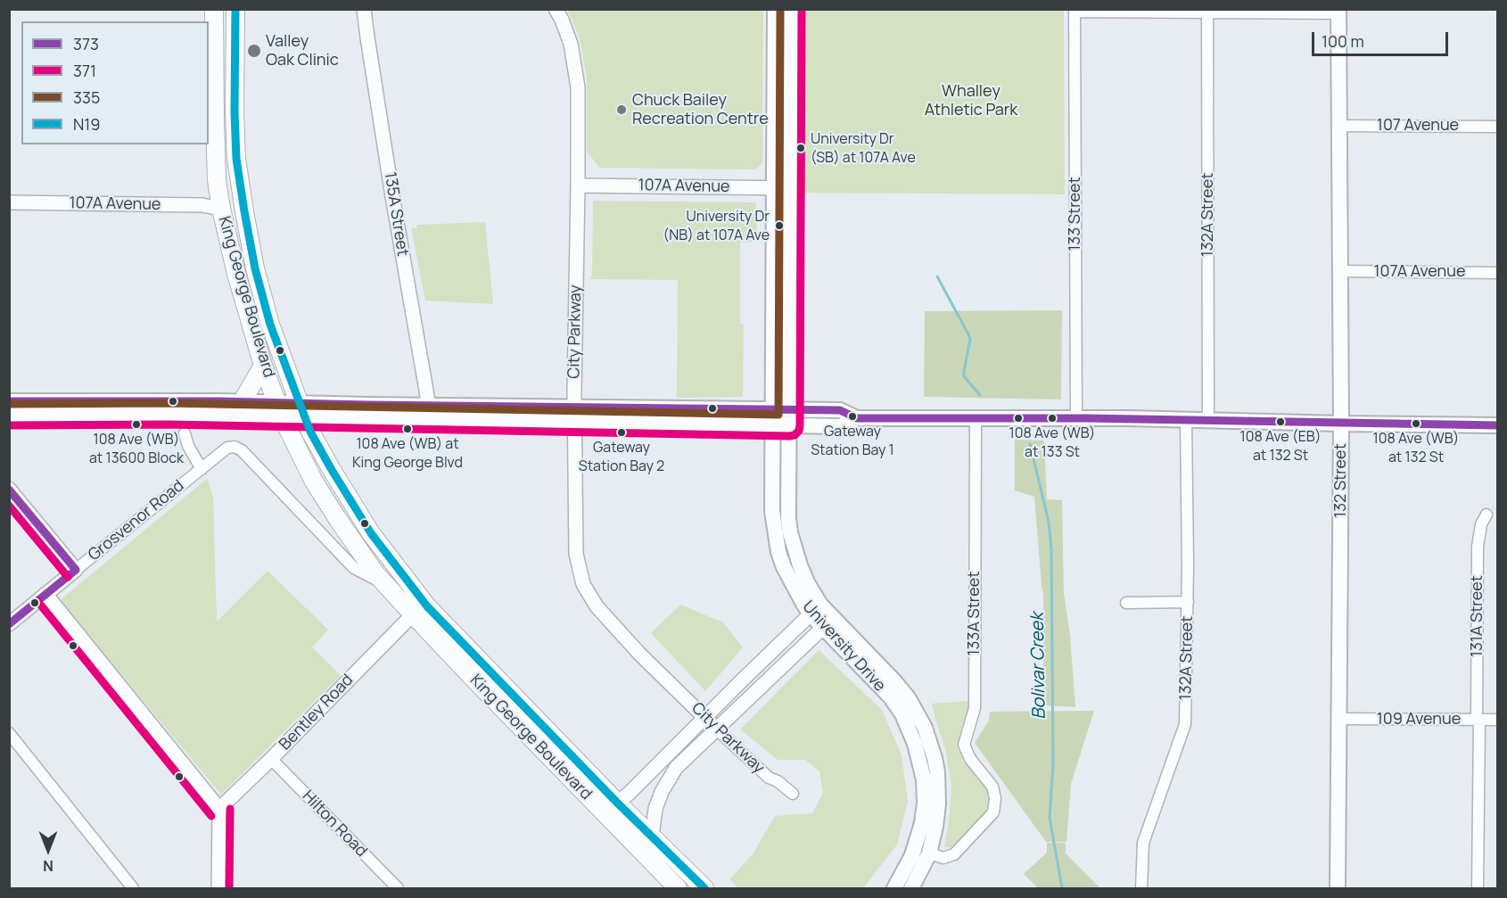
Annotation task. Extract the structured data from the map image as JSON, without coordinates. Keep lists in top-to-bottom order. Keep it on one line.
{"streets":{"main road":["King George Boulevard","132 Street","University Drive"],"street":["107 Avenue","107A Avenue","135A Street","133 Street","132A Street","City Parkway","Grosvenor Road","133A Street","131A Street","Bentley Road","109 Avenue","Hilton Road"]},"crossings":[["107 Avenue","132 Street"],["107A Avenue","King George Boulevard"],["107A Avenue","City Parkway"],["107A Avenue","132 Street"],["107A Avenue","University Drive"],["King George Boulevard","Grosvenor Road"],["King George Boulevard","Bentley Road"],["132 Street","109 Avenue"],["133A Street","University Drive"],["131A Street","109 Avenue"],["Bentley Road","Hilton Road"]],"water":["Bolivar Creek"],"parks":["Whalley Athletic Park"],"places":["Valley Oak Clinic","Chuck Bailey Recreation Centre","University Dr (SB) at 107A Ave","University Dr (NB) at 107A Ave","Gateway Station Bay 1","108 Ave (WB) at 133 St","108 Ave (EB) at 132 St","108 Ave (WB) at 132 St","108 Ave (WB) at 13600 Block","108 Ave (WB) at King George Blvd","Gateway Station Bay 2"],"lines":["transit line 371","transit line 335","transit line N19","transit line 373"],"legend":["373","371","335","N19"],"scale_bar":"100 m","north":"bottom"}
